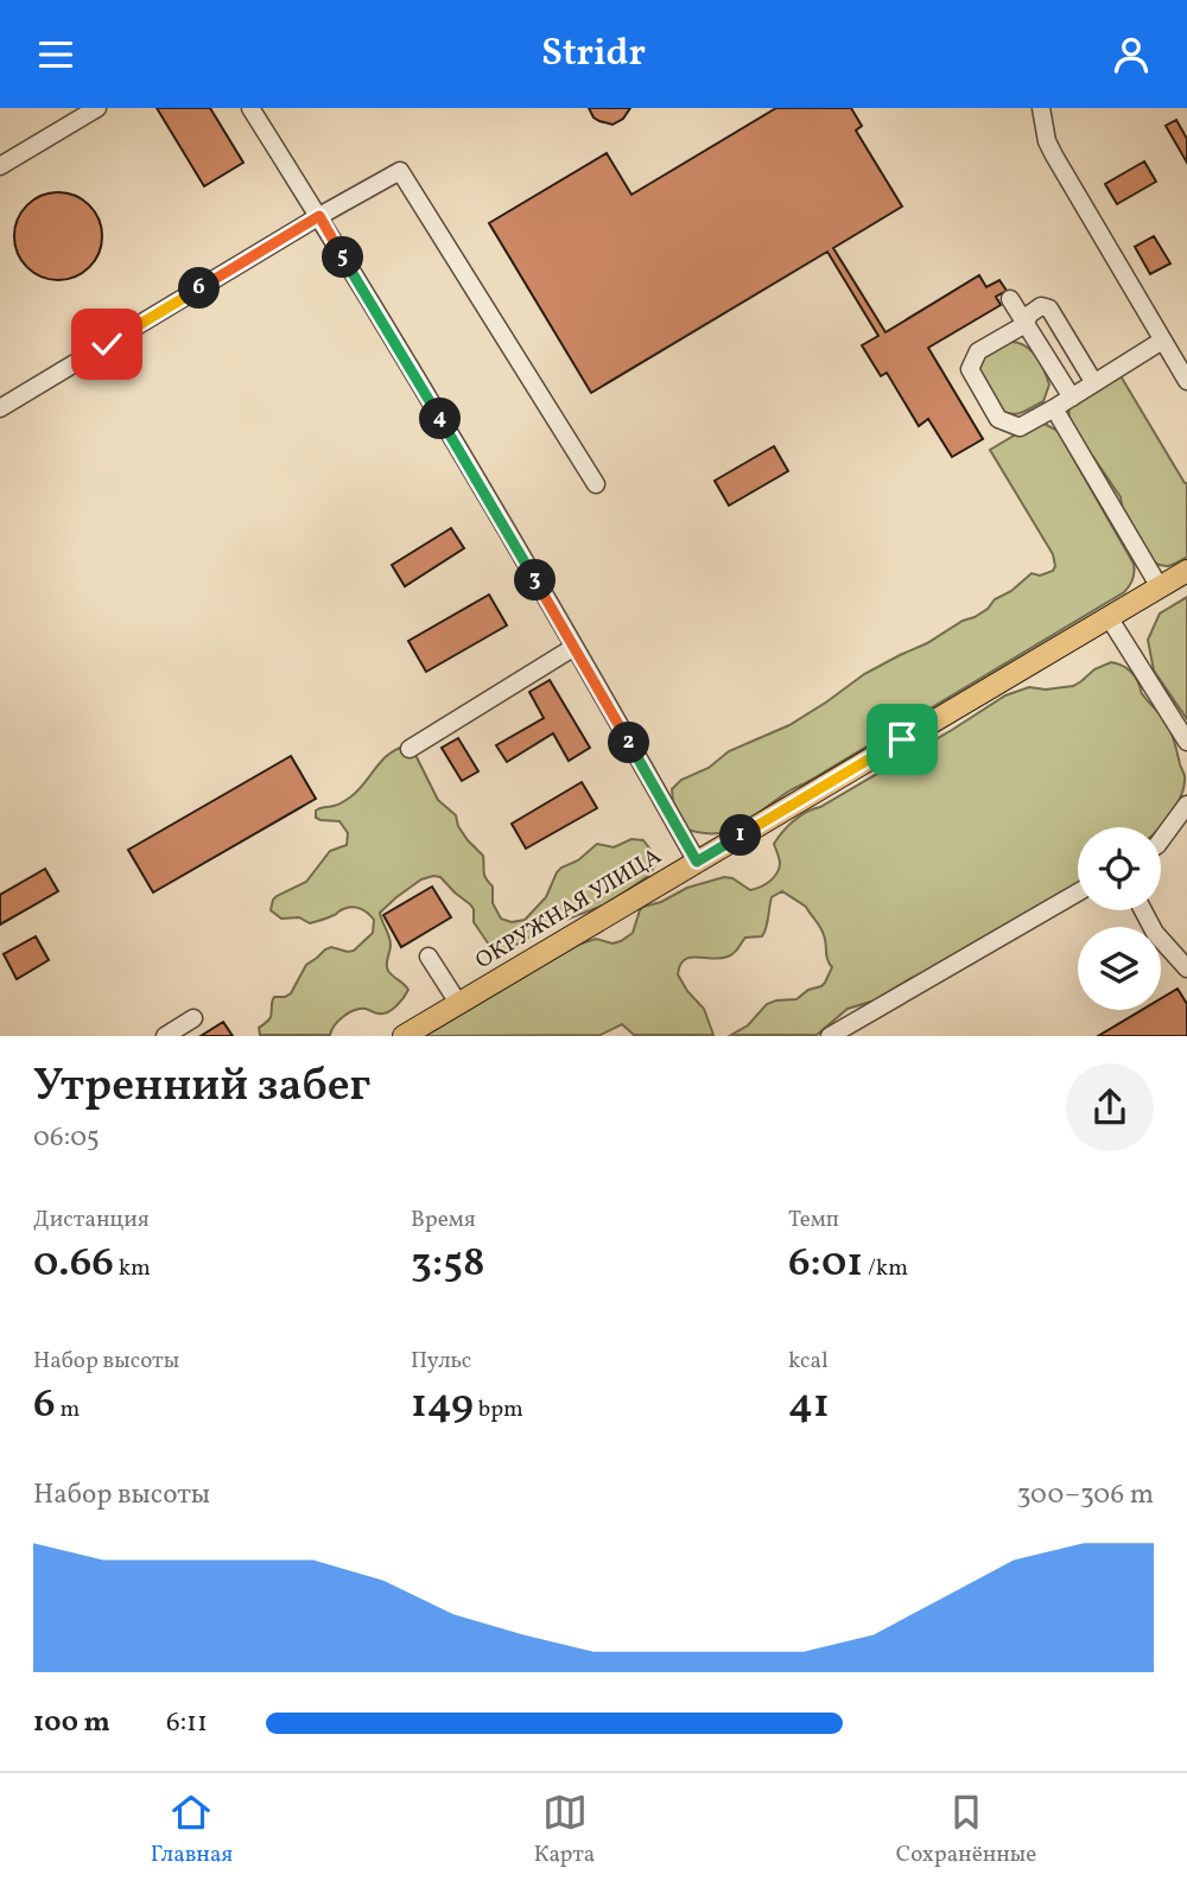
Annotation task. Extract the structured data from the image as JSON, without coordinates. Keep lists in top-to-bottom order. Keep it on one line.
{"streets":{"main road":["ОКРУЖНАЯ УЛИЦА"]},"page":{"header":"Stridr","pins":["5","6","4","3","2","1"],"heading":["Утренний забег","06:05"],"stats":[["Дистанция","0.66 km"],["Время","3:58"],["Темп","6:01 /km"],["Набор высоты","6 m"],["Пульс","149 bpm"],["kcal","41"]],"chart":["Набор высоты","300–306 m"],"list":[{"name":"100 m","note":"6:11"}],"tabs":["Главная","Карта","Сохранённые"]}}
